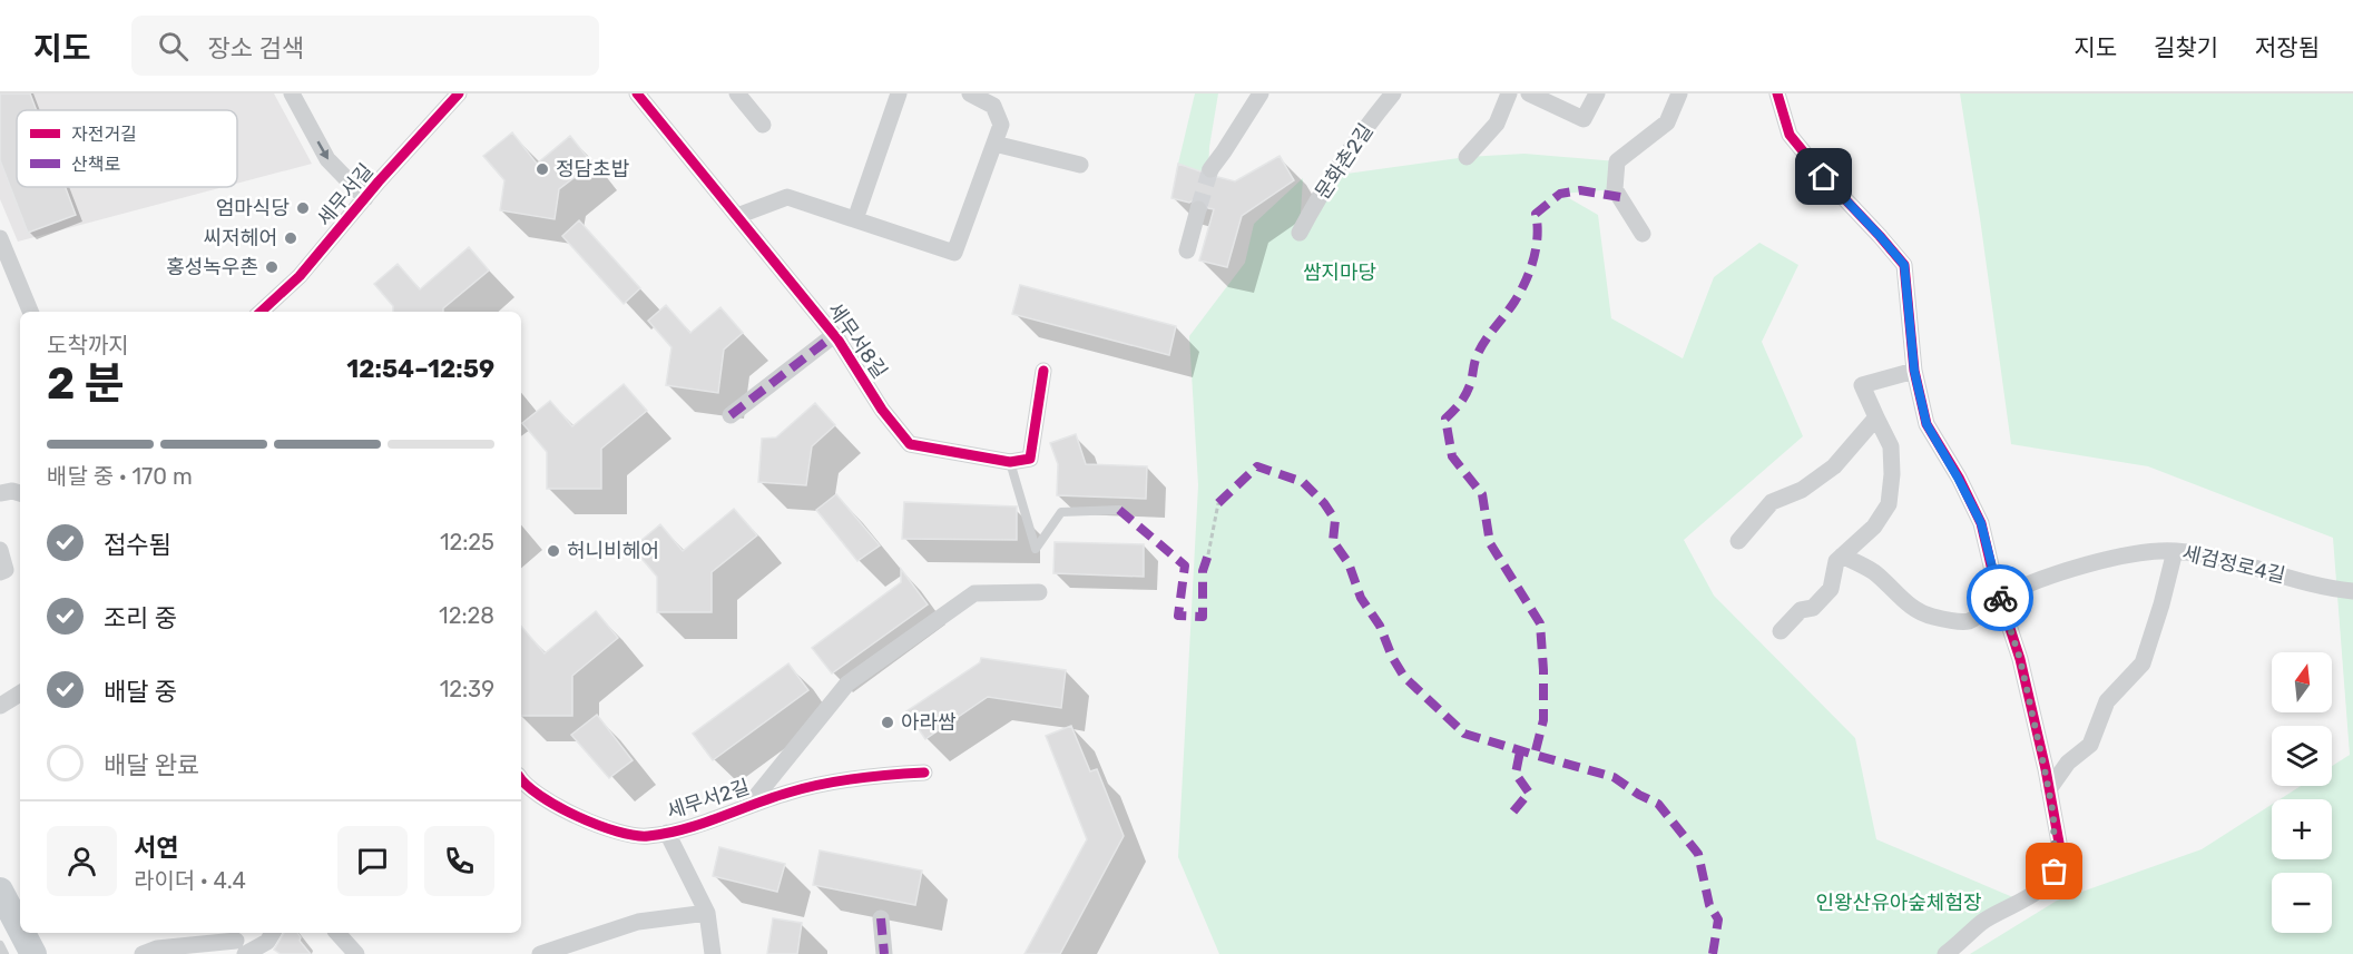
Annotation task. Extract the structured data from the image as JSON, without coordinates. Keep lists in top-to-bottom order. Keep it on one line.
{"streets":{"street":["문화촌2길","세무서길","세무서8길","세검정로4길","세무서2길"]},"parks":["쌈지마당","인왕산유아숲체험장"],"places":["정담초밥","엄마식당","씨저헤어","홍성녹우촌","허니비헤어","아라쌈"],"legend":["자전거길","산책로"],"north":"top","page":{"header":"지도","search":"장소 검색","nav":["지도","길찾기","저장됨"],"heading":["2 분","도착까지","12:54–12:59"],"panel":["서연","라이더 · 4.4"],"bar":"배달 중 · 170 m","list":[["접수됨","12:25"],["조리 중","12:28"],["배달 중","12:39"],"배달 완료"],"map_buttons":["+","−"]}}
